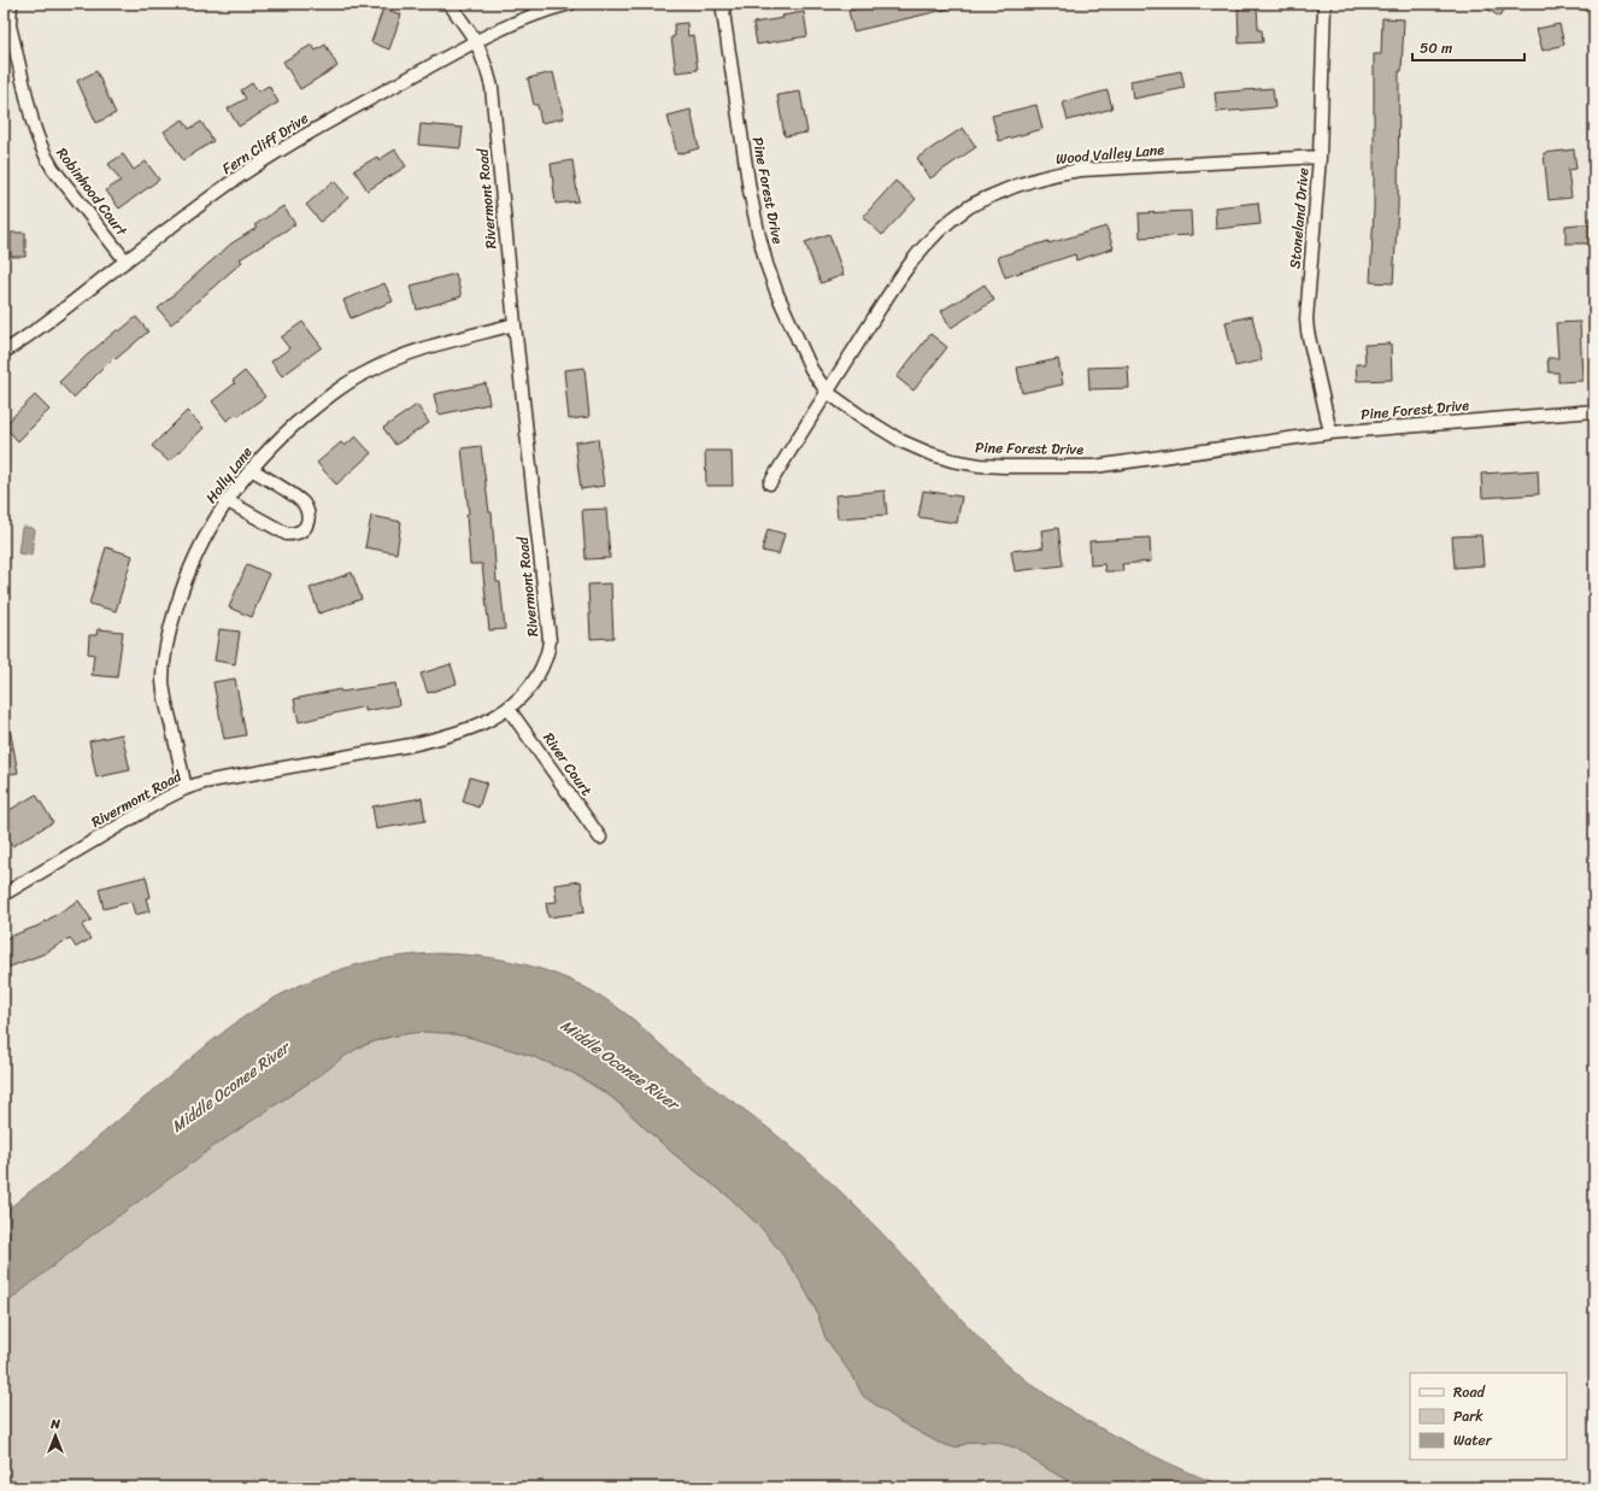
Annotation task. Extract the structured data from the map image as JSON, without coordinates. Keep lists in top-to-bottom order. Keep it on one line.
{"streets":{"street":["Fern Cliff Drive","Wood Valley Lane","Pine Forest Drive","Robinhood Court","Rivermont Road","Stoneland Drive","Holly Lane","River Court"]},"crossings":[["Fern Cliff Drive","Robinhood Court"],["Fern Cliff Drive","Rivermont Road"],["Wood Valley Lane","Pine Forest Drive"],["Wood Valley Lane","Stoneland Drive"],["Pine Forest Drive","Stoneland Drive"],["Rivermont Road","Holly Lane"],["Rivermont Road","River Court"]],"water":["Middle Oconee River"],"legend":["Road","Park","Water"],"scale_bar":"50 m","north":"top"}
